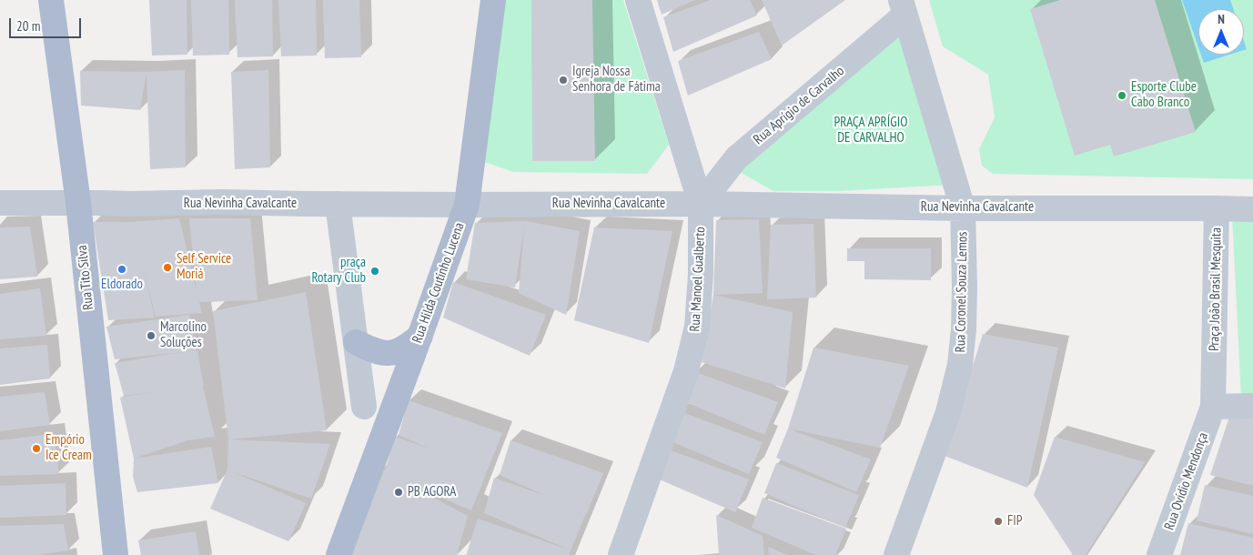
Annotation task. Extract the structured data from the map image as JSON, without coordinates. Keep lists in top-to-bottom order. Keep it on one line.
{"streets":{"main road":["Rua Tito Silva","Rua Hilda Coutinho Lucena"],"street":["Rua Aprígio de Carvalho","Rua Nevinha Cavalcante","Rua Manoel Gualberto","Praça João Brasil Mesquita","Rua Coronel Souza Lemos","Rua Ovídio Mendonça"]},"crossings":[["Rua Aprígio de Carvalho","Rua Nevinha Cavalcante"],["Rua Aprígio de Carvalho","Rua Manoel Gualberto"],["Rua Aprígio de Carvalho","Rua Coronel Souza Lemos"],["Rua Nevinha Cavalcante","Rua Tito Silva"],["Rua Nevinha Cavalcante","Rua Manoel Gualberto"],["Rua Nevinha Cavalcante","Rua Hilda Coutinho Lucena"],["Rua Nevinha Cavalcante","Praça João Brasil Mesquita"],["Rua Nevinha Cavalcante","Rua Coronel Souza Lemos"],["Praça João Brasil Mesquita","Rua Ovídio Mendonça"]],"parks":["PRAÇA APRÍGIO DE CARVALHO"],"places":["Igreja Nossa Senhora de Fátima","Esporte Clube Cabo Branco","Self Service Moriá","Eldorado","praça Rotary Club","Marcolino Soluções","Empório Ice Cream","PB AGORA","FIP"],"scale_bar":"20 m","north":"top"}
